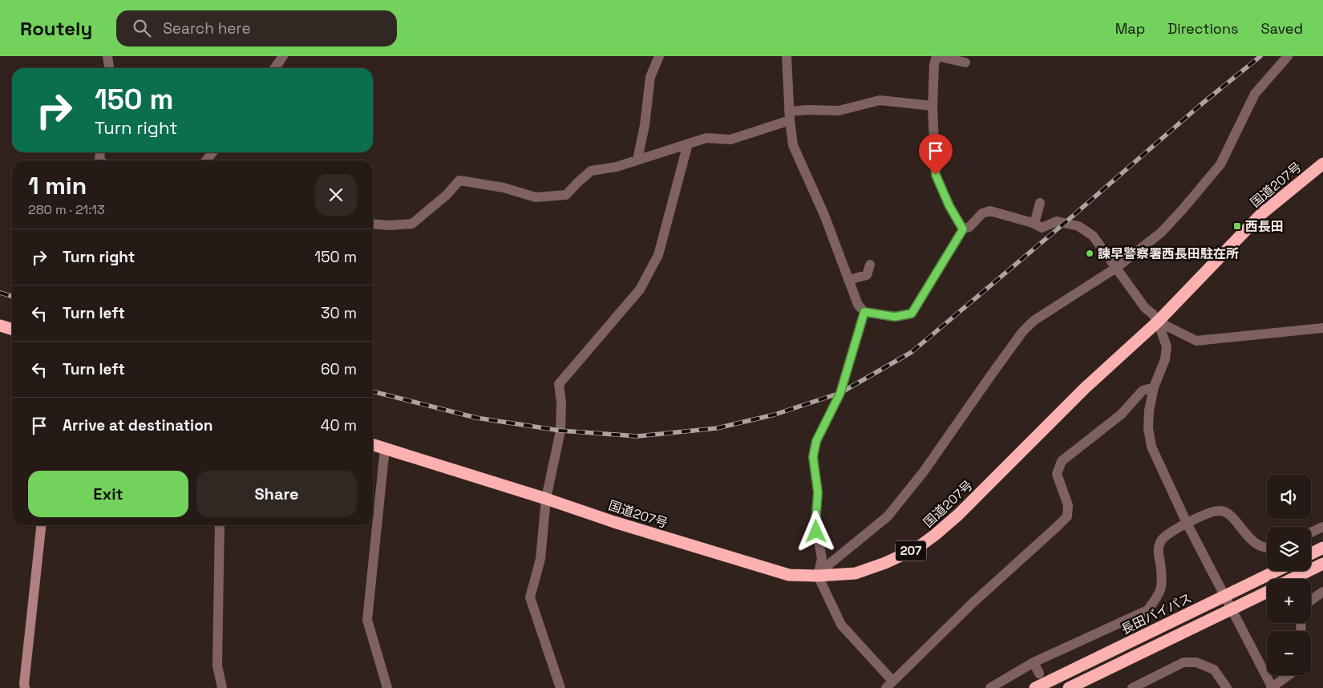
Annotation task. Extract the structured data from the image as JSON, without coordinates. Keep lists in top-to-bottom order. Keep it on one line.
{"streets":{"highway":["国道207号","207","長田バイパス"]},"places":{"transit":["西長田"],"other":["諫早警察署西長田駐在所"]},"page":{"header":"Routely","search":"Search here","nav":["Map","Directions","Saved"],"turn":["150 m","Turn right"],"heading":["1 min","280 m · 21:13"],"list":[{"name":"Turn right","value":"150 m"},{"name":"Turn left","value":"30 m"},{"name":"Turn left","value":"60 m"},{"name":"Arrive at destination","value":"40 m"}],"buttons":["Exit","Share"],"map_buttons":["+","−"]}}
